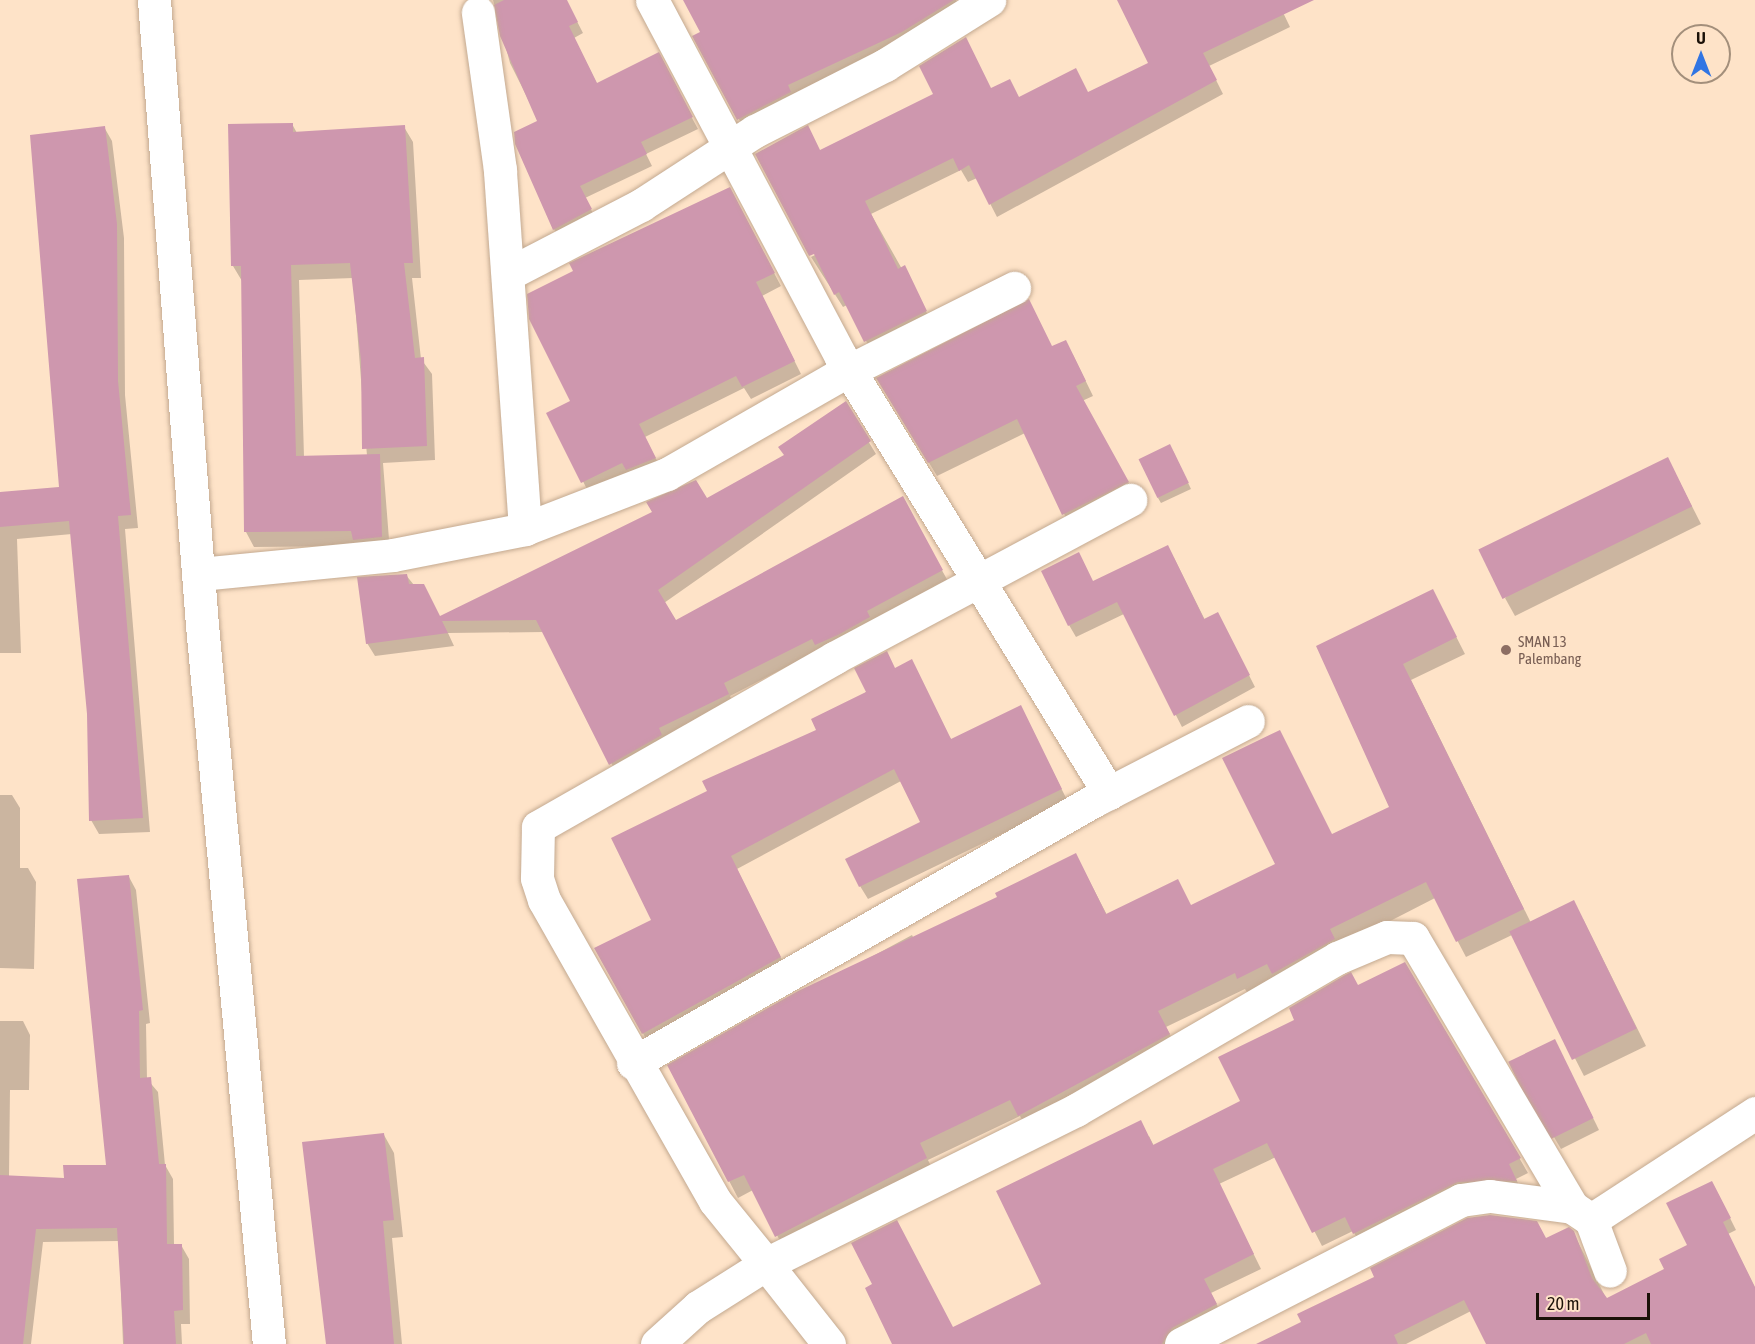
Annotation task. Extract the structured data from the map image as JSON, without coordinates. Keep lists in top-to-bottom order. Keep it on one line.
{"places":["SMAN 13 Palembang"],"scale_bar":"20 m","north":"top"}
